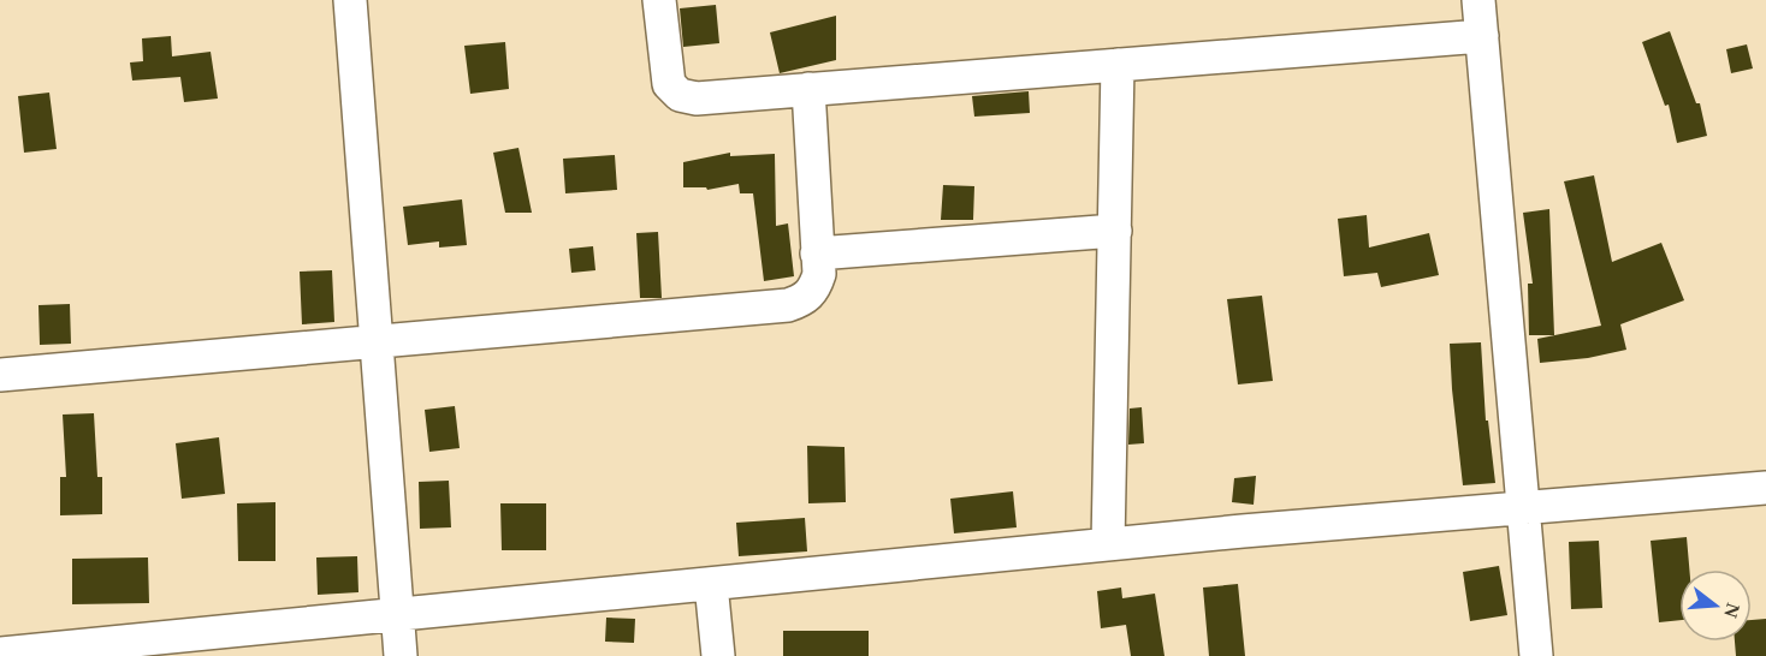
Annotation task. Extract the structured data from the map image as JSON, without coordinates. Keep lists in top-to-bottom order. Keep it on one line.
{"north":"right"}
